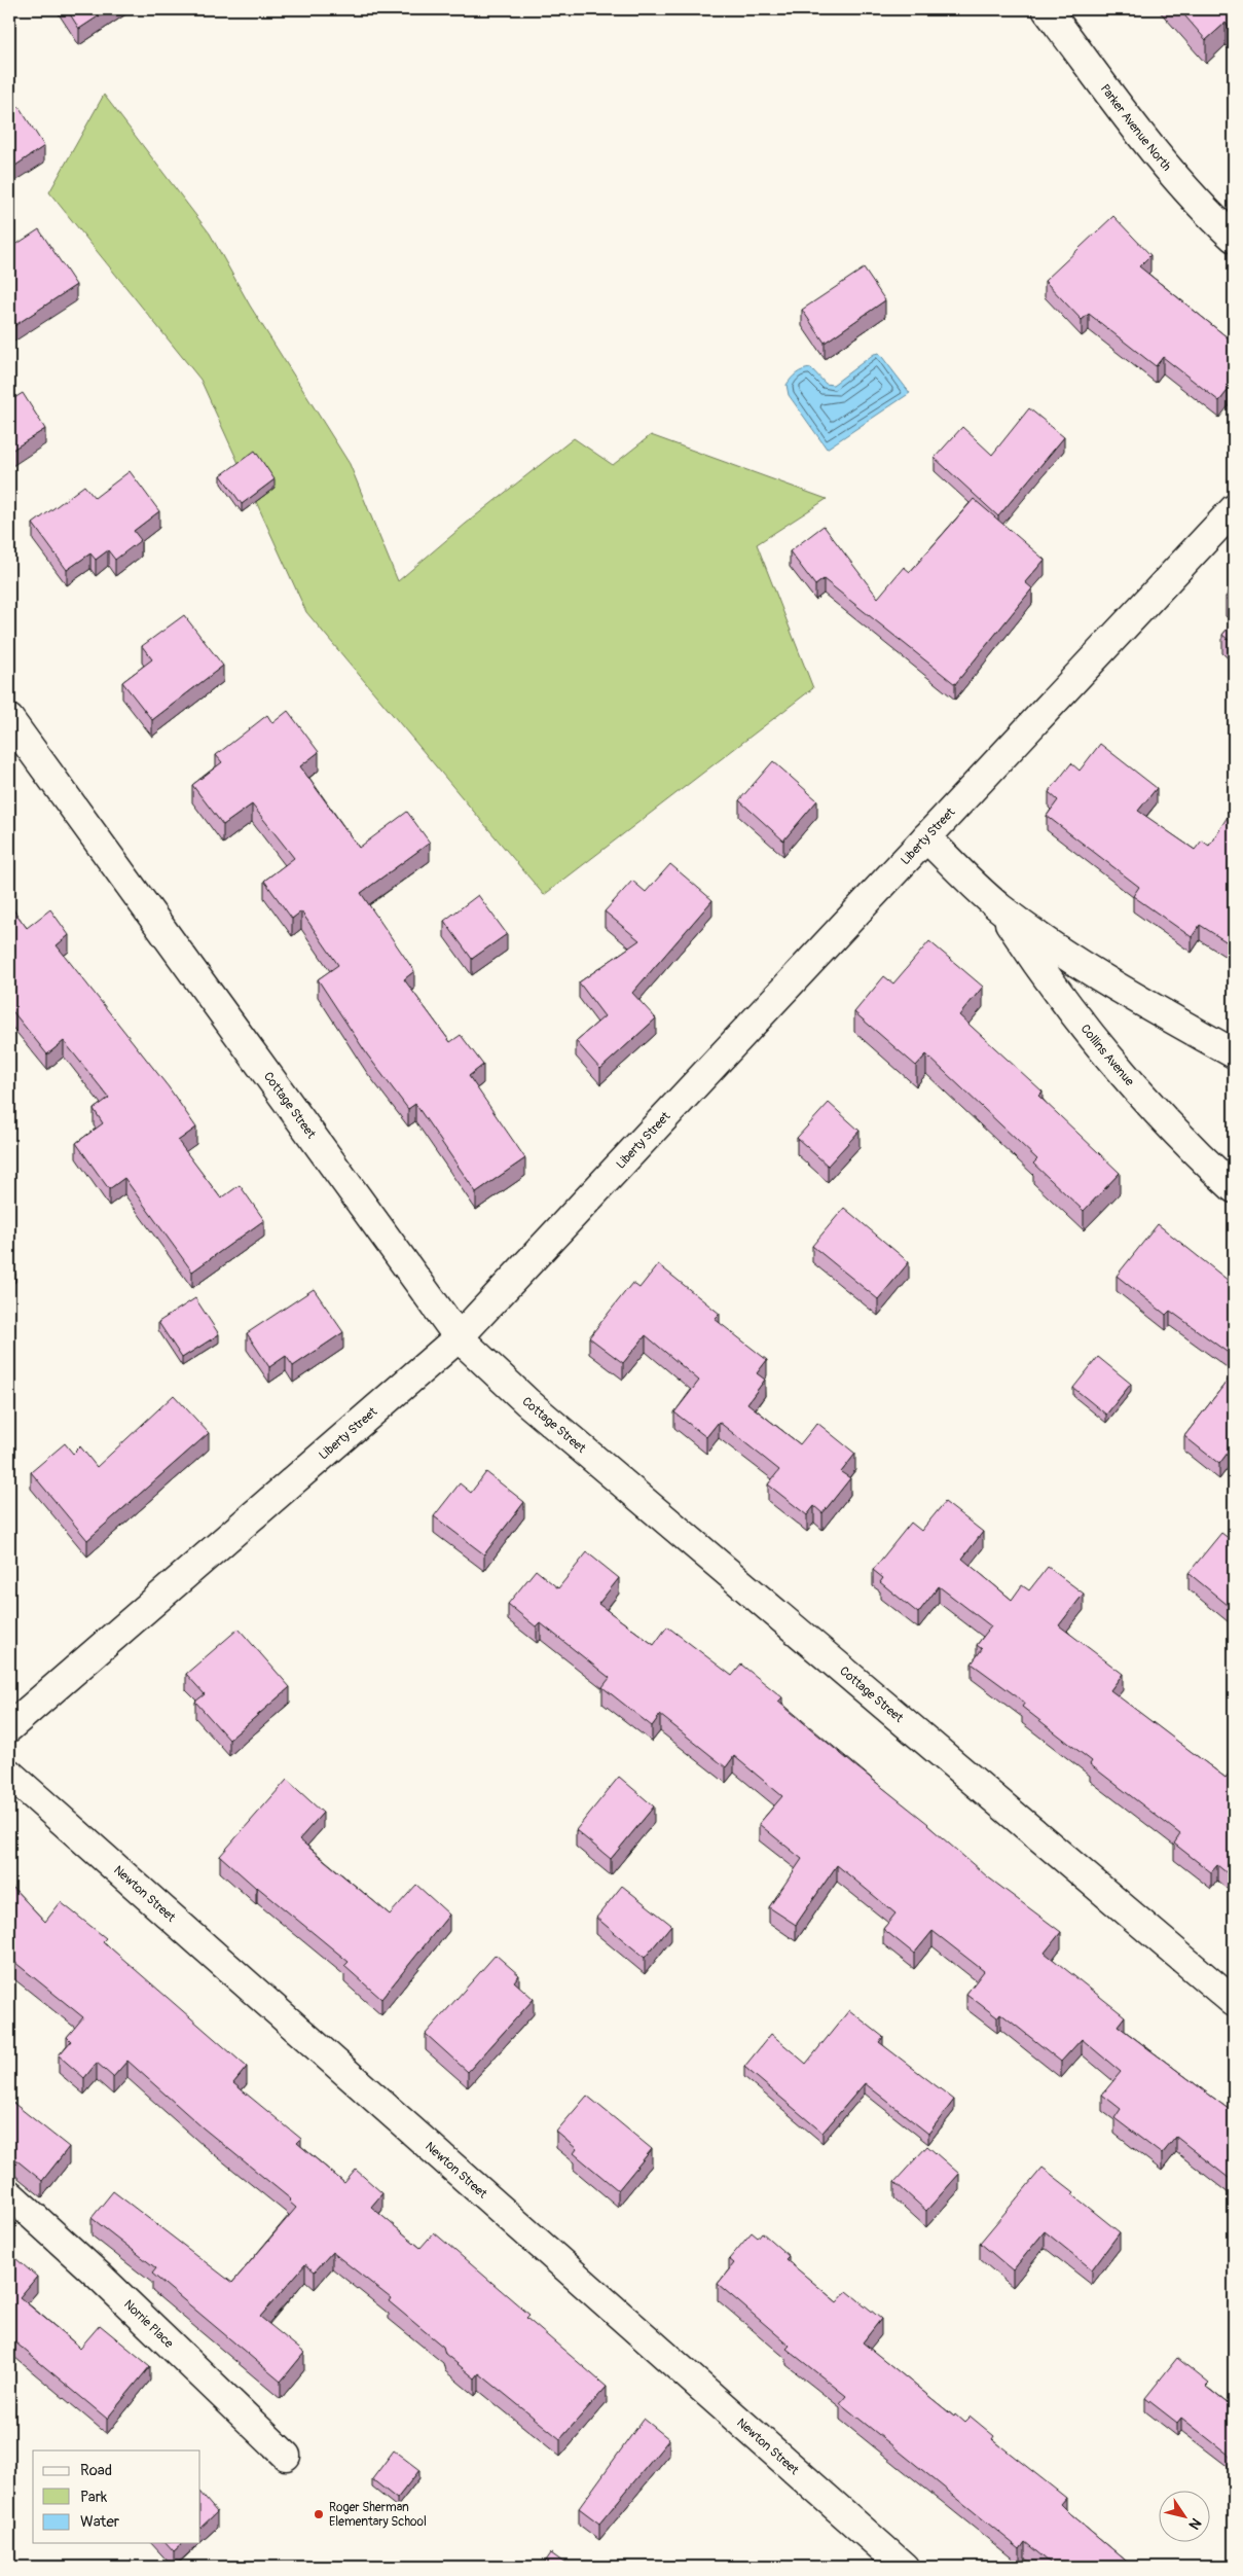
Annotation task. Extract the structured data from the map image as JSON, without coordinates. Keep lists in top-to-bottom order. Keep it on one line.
{"streets":{"street":["Parker Avenue North","Liberty Street","Collins Avenue","Cottage Street","Newton Street","Norrie Place"]},"crossings":[["Liberty Street","Collins Avenue"],["Liberty Street","Cottage Street"]],"places":["Roger Sherman Elementary School"],"legend":["Road","Park","Water"],"north":"bottom right"}
